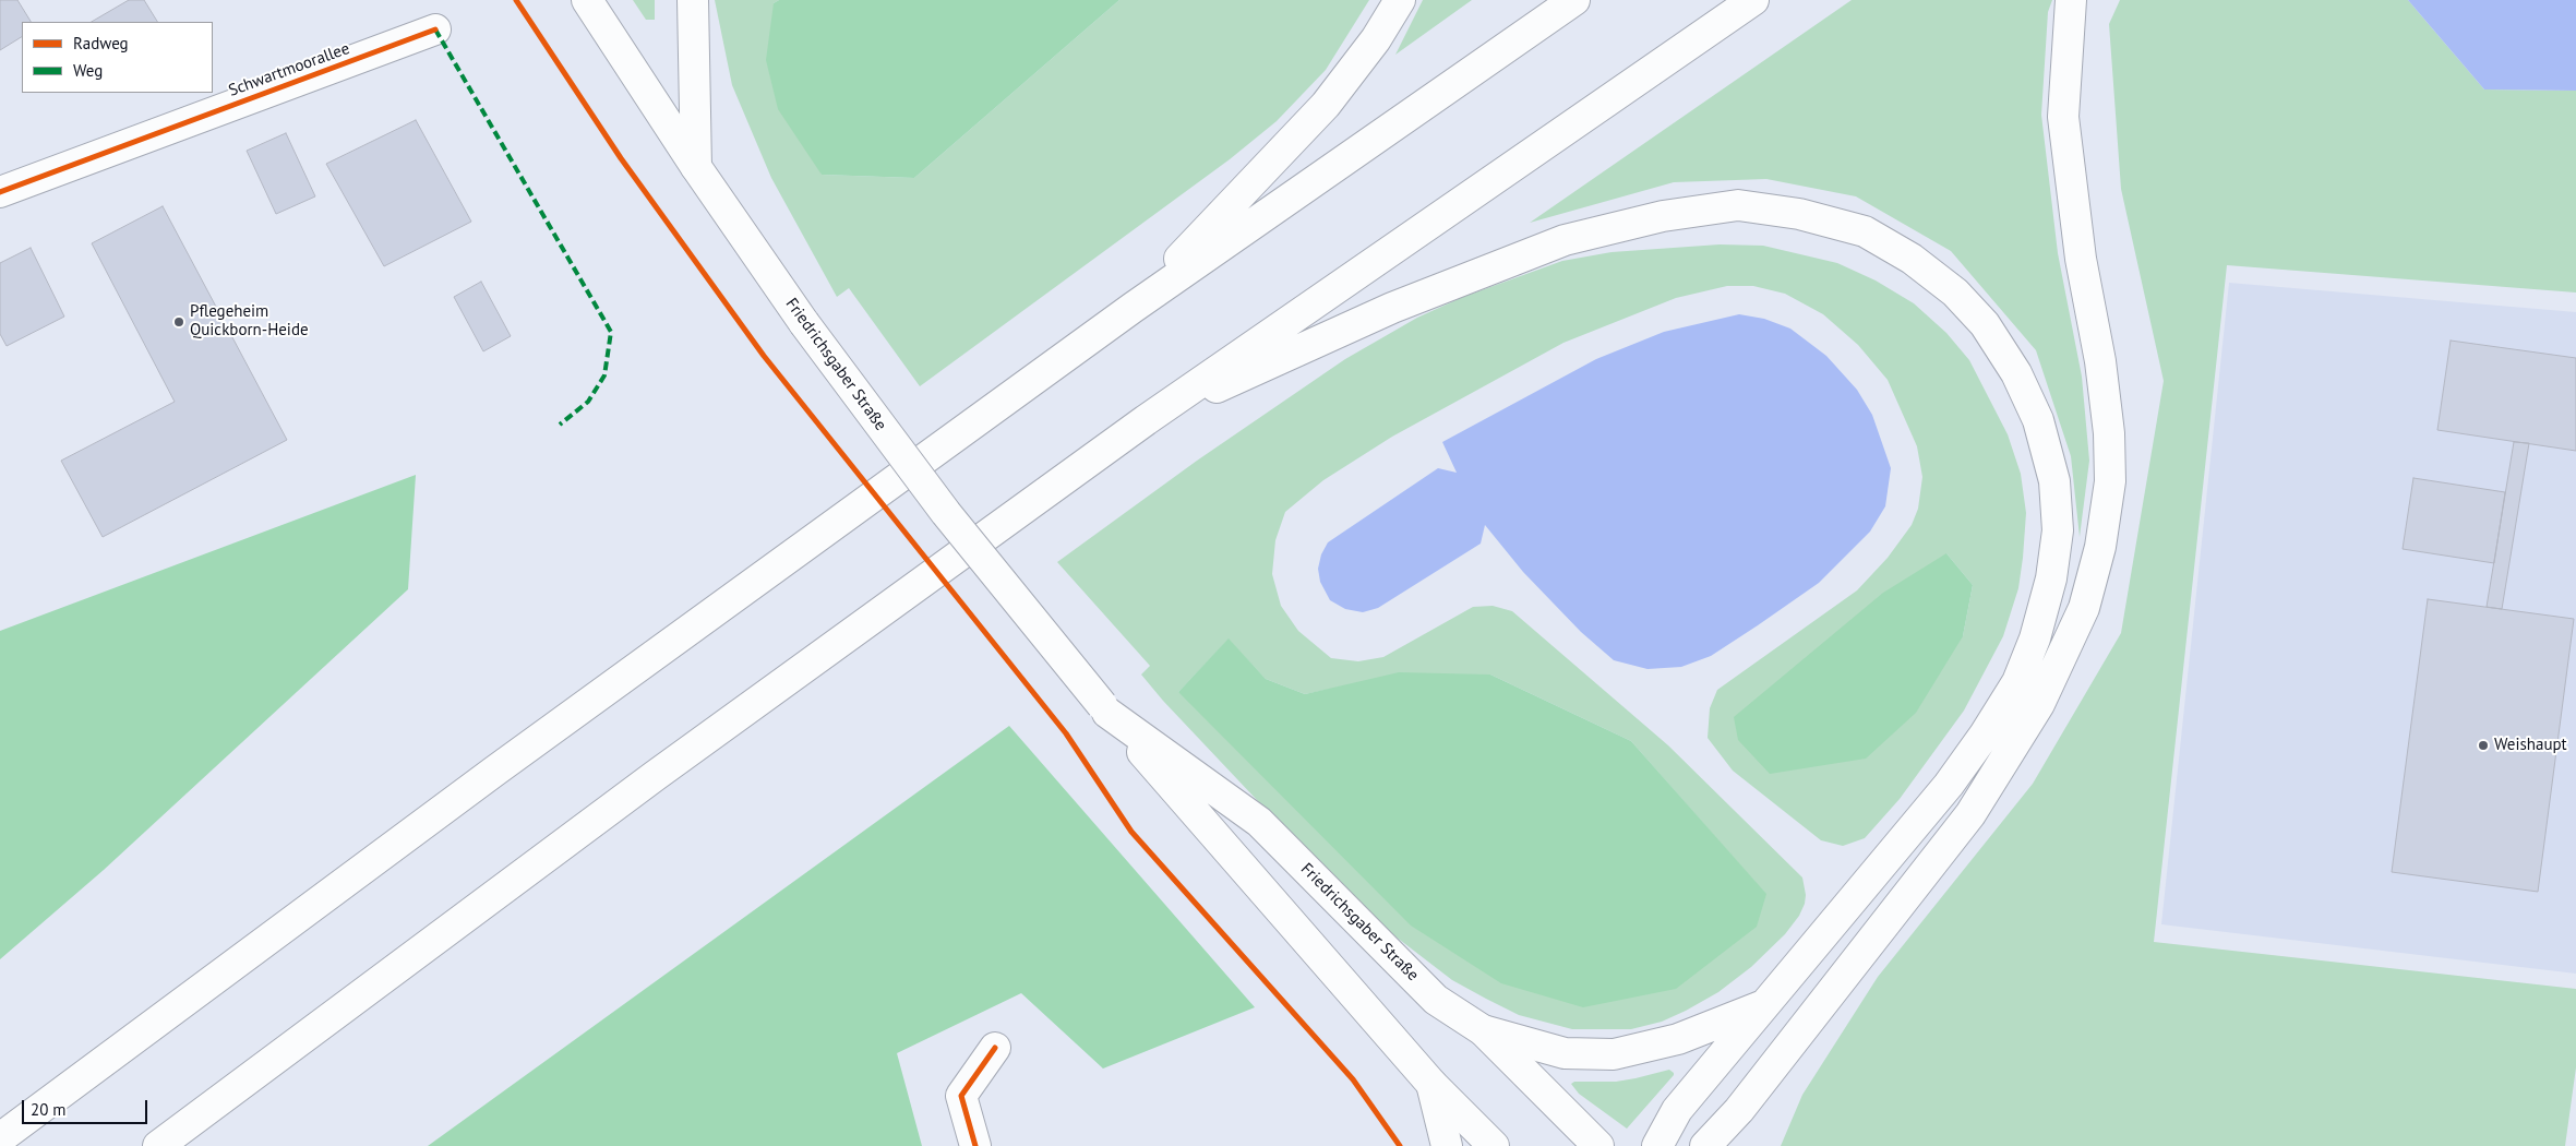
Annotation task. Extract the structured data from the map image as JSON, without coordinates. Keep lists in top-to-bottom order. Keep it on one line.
{"streets":{"main road":["Schwartmoorallee","Friedrichsgaber Straße"]},"places":["Pflegeheim Quickborn-Heide","Weishaupt"],"legend":["Radweg","Weg"],"scale_bar":"20 m"}
